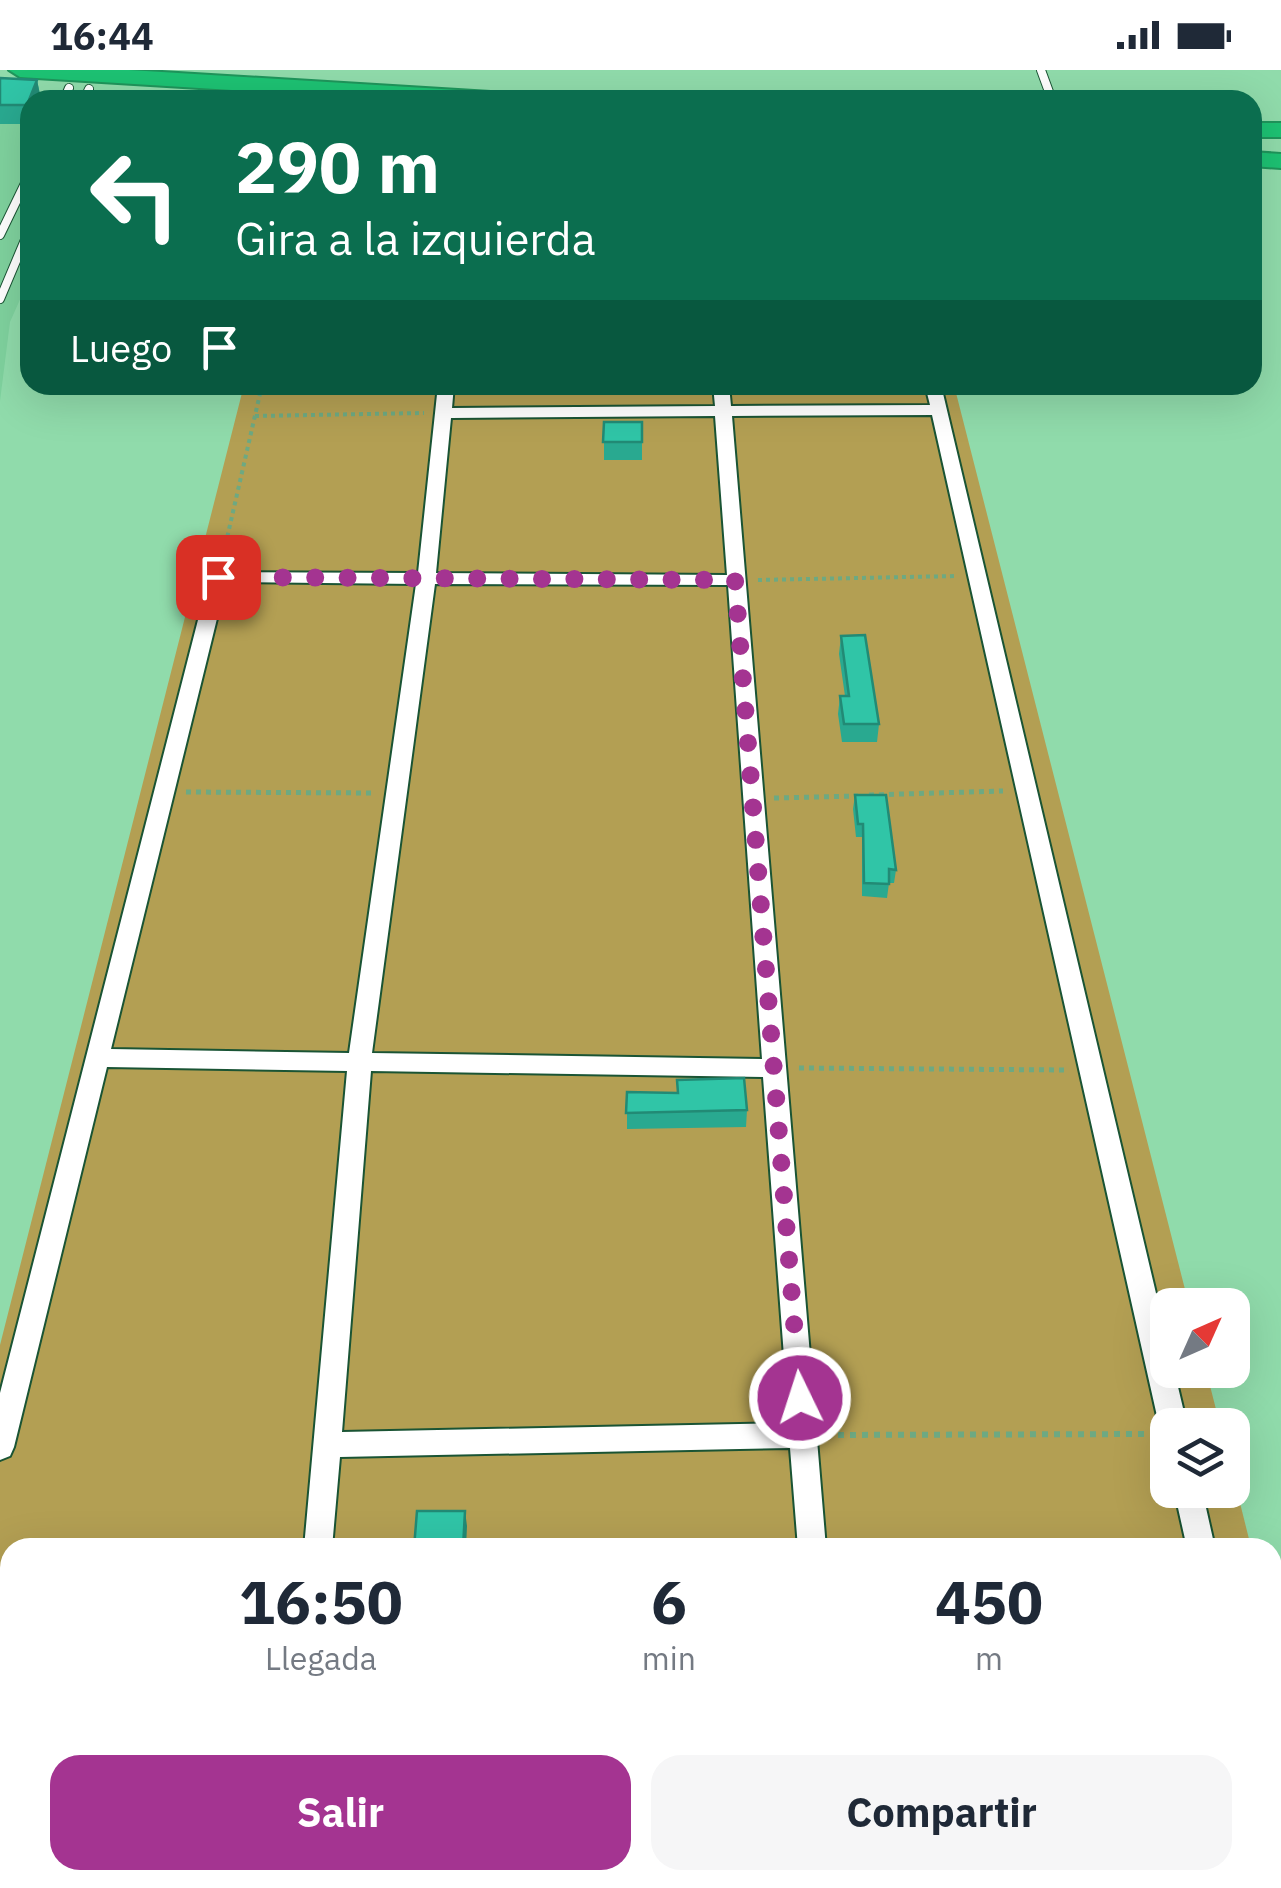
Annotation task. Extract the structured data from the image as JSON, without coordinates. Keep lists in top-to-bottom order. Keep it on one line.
{"north":"top right","page":{"status":"16:44","turn":["290 m","Gira a la izquierda"],"then":"Luego","eta":["16:50","Llegada","6","min","450","m"],"buttons":["Salir","Compartir"]}}
